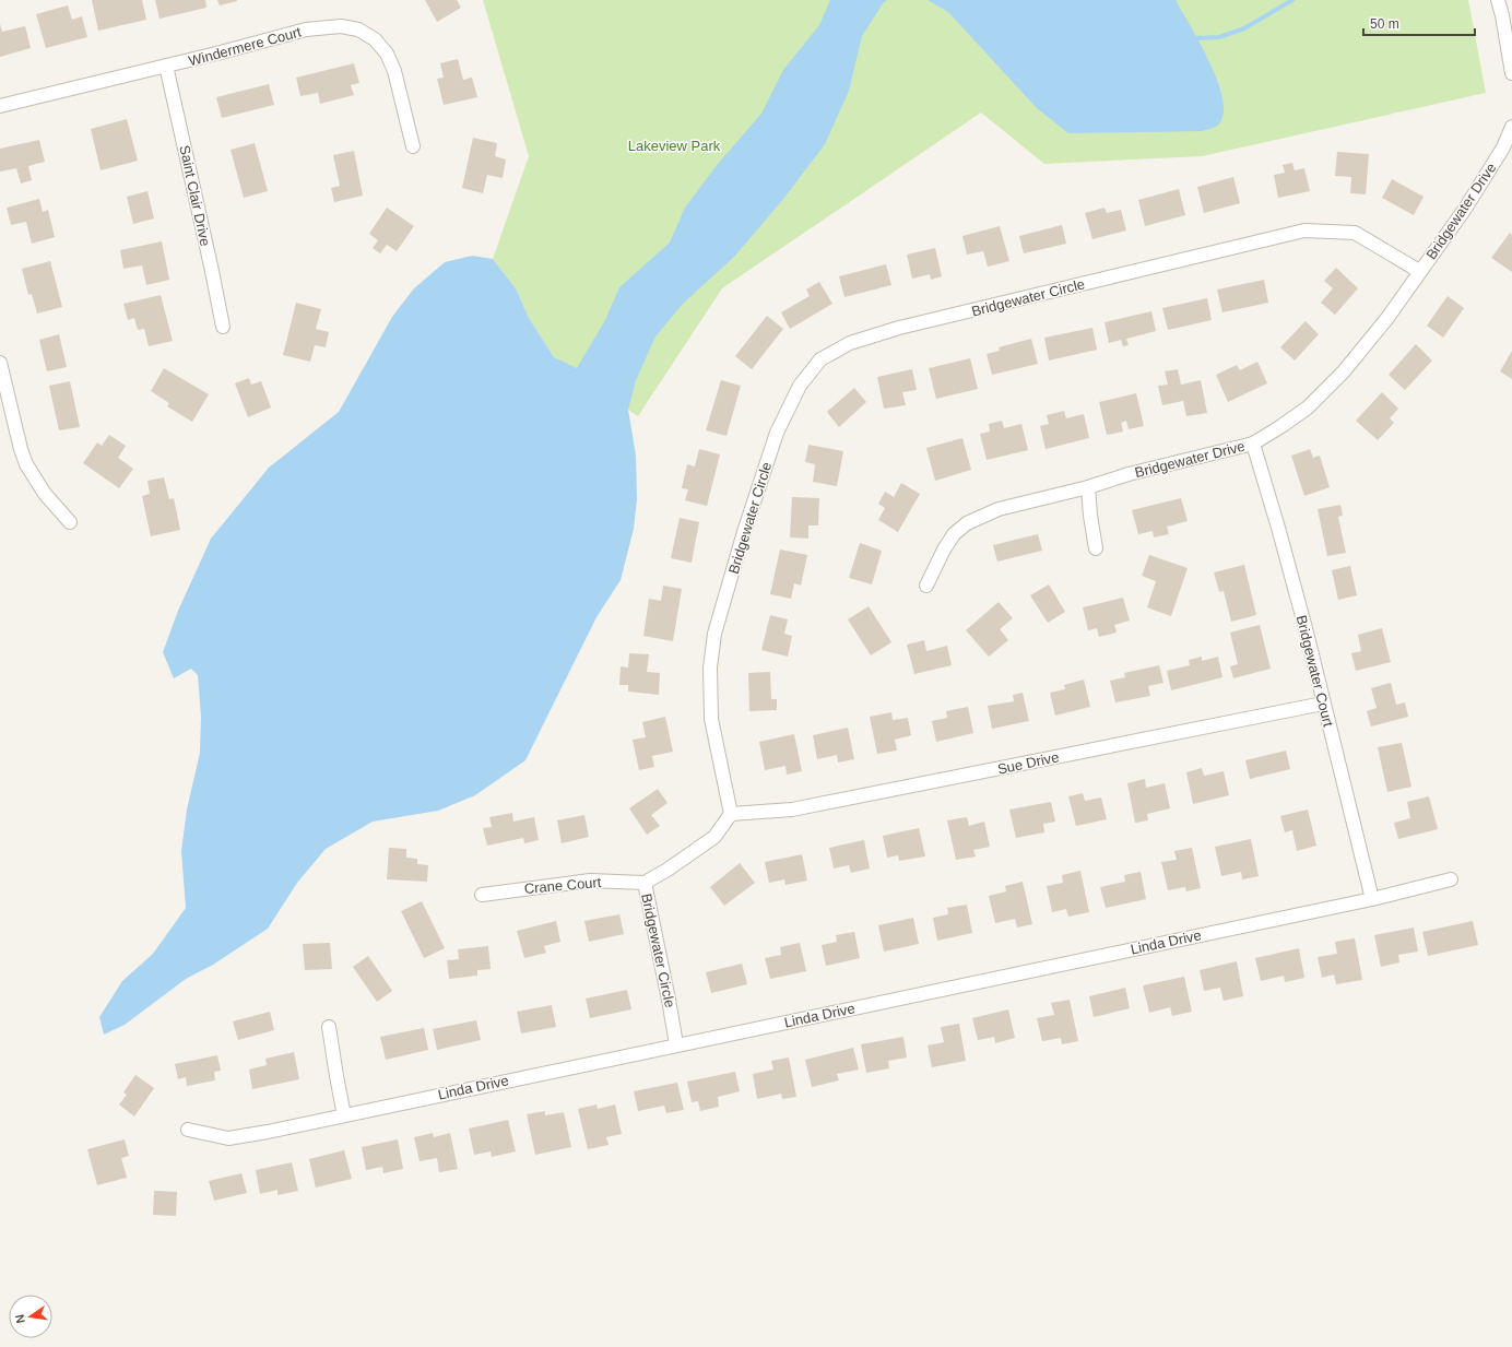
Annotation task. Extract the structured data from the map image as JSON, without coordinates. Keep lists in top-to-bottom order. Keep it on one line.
{"streets":{"street":["Windermere Court","Saint Clair Drive","Bridgewater Drive","Bridgewater Circle","Bridgewater Court","Sue Drive","Crane Court","Linda Drive"]},"crossings":[["Windermere Court","Saint Clair Drive"],["Bridgewater Drive","Bridgewater Circle"],["Bridgewater Drive","Bridgewater Court"],["Bridgewater Circle","Sue Drive"],["Bridgewater Circle","Crane Court"],["Bridgewater Circle","Linda Drive"],["Bridgewater Court","Sue Drive"],["Bridgewater Court","Linda Drive"]],"parks":["Lakeview Park"],"scale_bar":"50 m","north":"left"}
